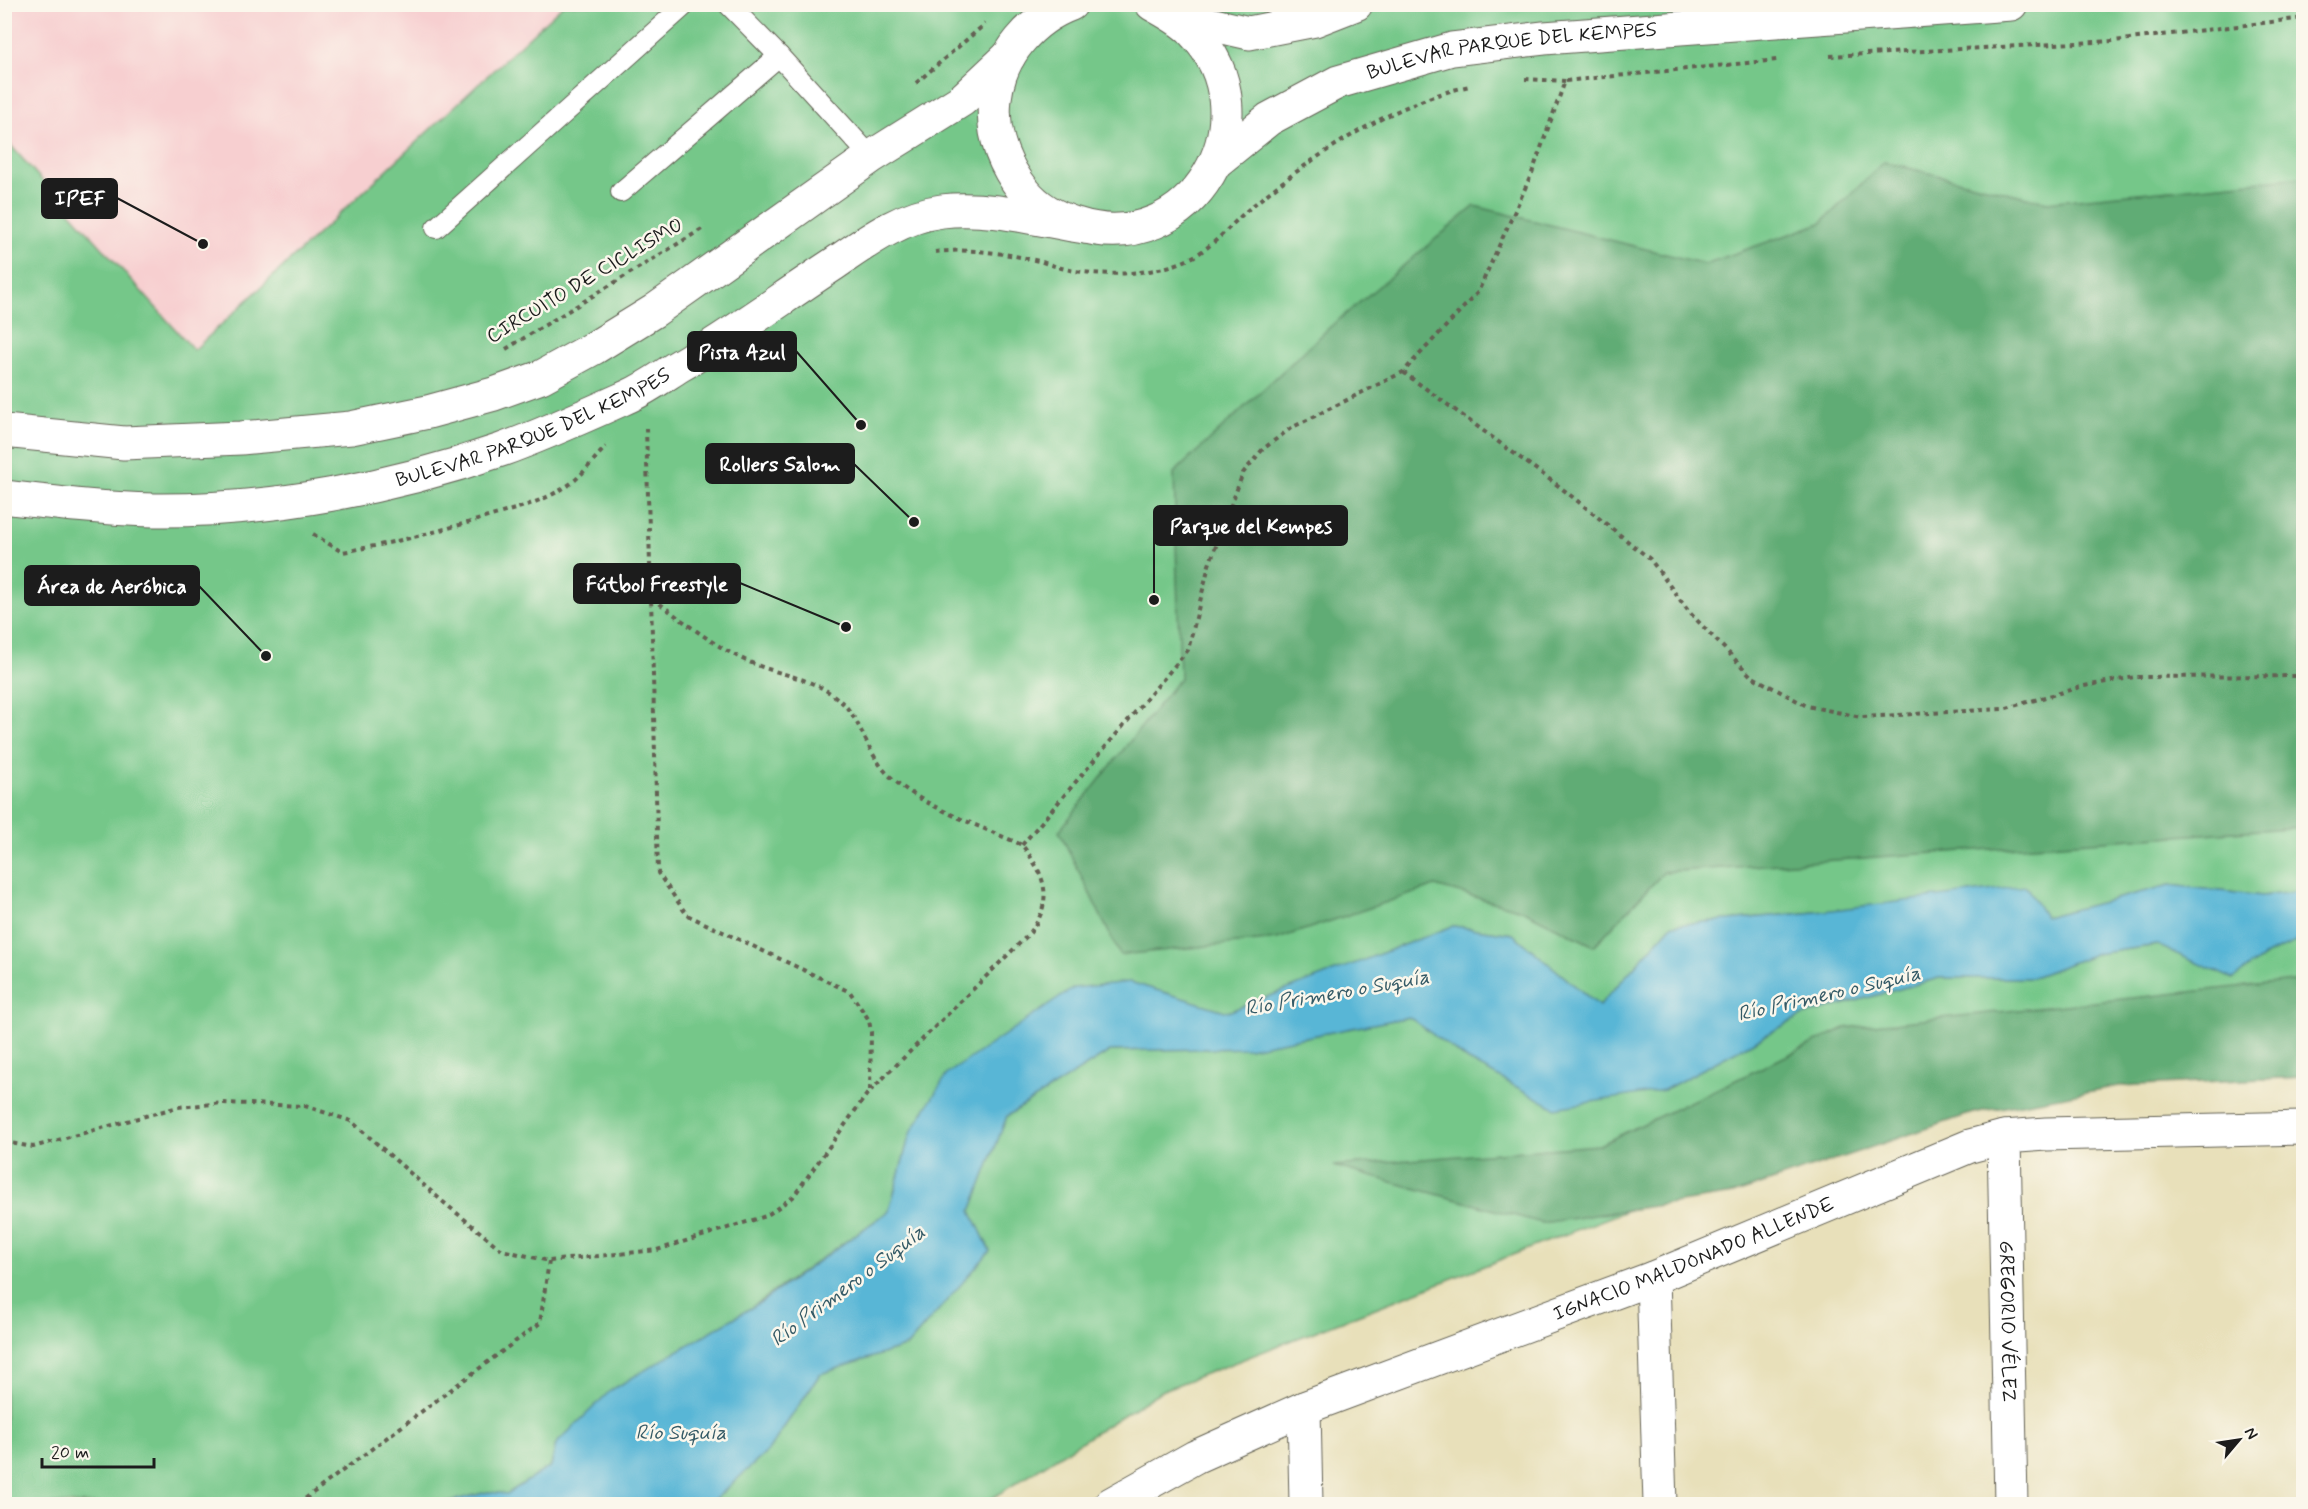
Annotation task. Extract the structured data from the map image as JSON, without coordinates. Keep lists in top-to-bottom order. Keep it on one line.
{"streets":{"street":["BULEVAR PARQUE DEL KEMPES","IGNACIO MALDONADO ALLENDE","GREGORIO VÉLEZ"],"path":["CIRCUITO DE CICLISMO"]},"crossings":[["IGNACIO MALDONADO ALLENDE","GREGORIO VÉLEZ"]],"water":["Río Primero o Suquía","Río Suquía"],"places":["IPEF","Pista Azul","Rollers Salom","Parque del Kempes","Fútbol Freestyle","Área de Aeróbica"],"scale_bar":"20 m","north":"top right"}
